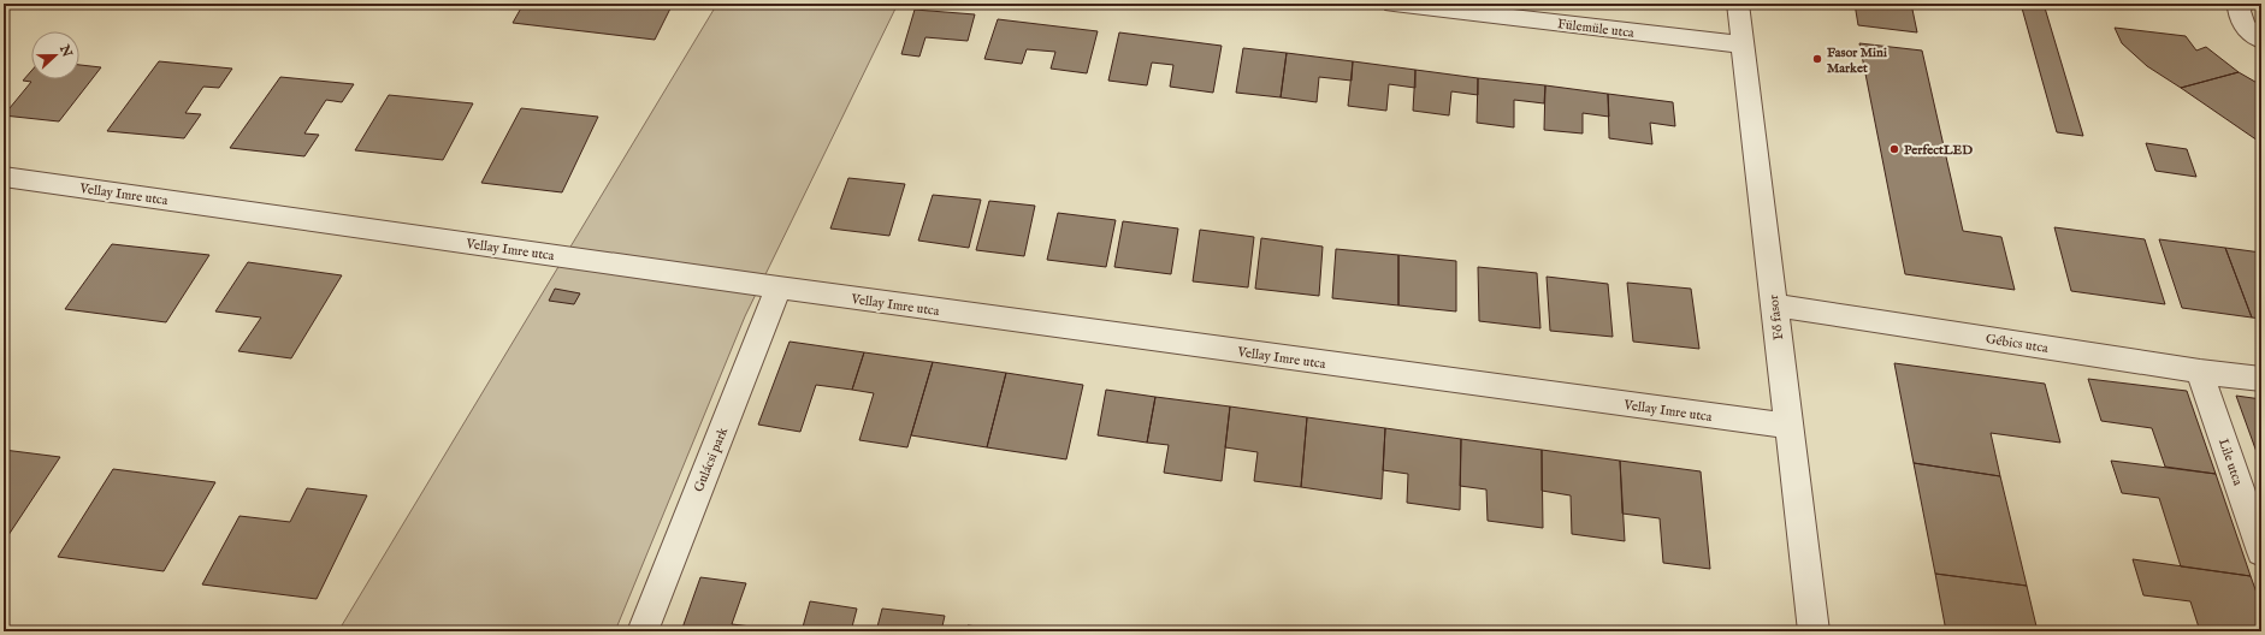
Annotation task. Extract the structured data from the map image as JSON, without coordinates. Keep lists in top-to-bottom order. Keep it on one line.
{"streets":{"street":["Fülemüle utca","Vellay Imre utca","Fő fasor","Gébics utca","Gulácsi park","Lile utca"]},"crossings":[["Fülemüle utca","Fő fasor"],["Vellay Imre utca","Fő fasor"],["Vellay Imre utca","Gulácsi park"],["Fő fasor","Gébics utca"],["Gébics utca","Lile utca"]],"places":["Fasor Mini Market","PerfectLED"],"north":"right"}
